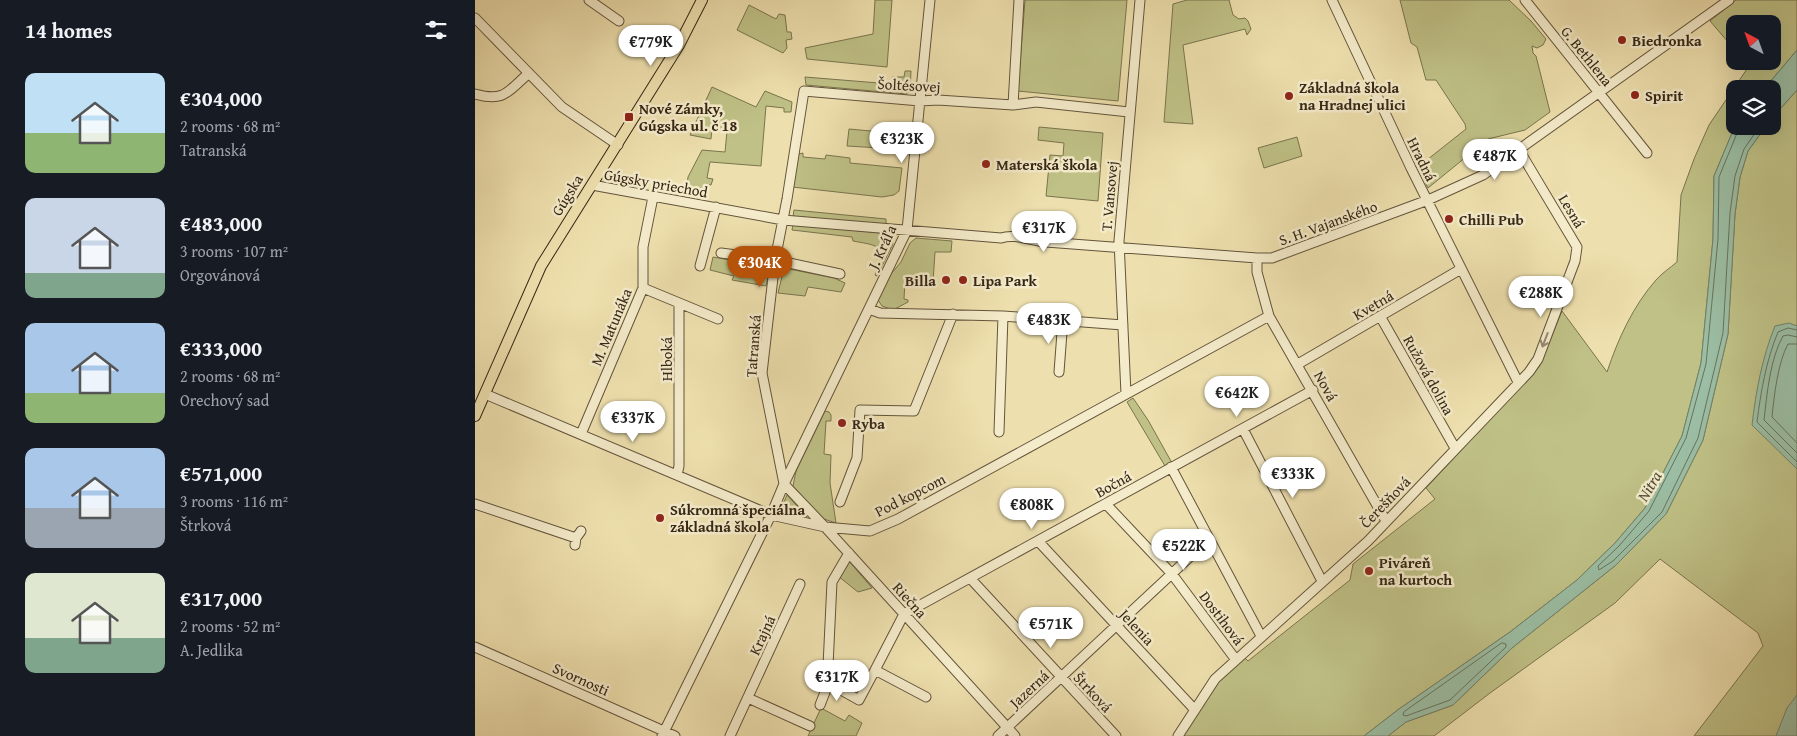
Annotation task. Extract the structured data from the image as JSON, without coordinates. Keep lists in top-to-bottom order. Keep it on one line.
{"streets":{"main road":["Gúgska"],"street":["G. Bethlena","Šoltésovej","Hradná","Gúgsky priechod","T. Vansovej","Lesná","S. H. Vajanského","J. Kráľa","Kvetná","M. Matunáka","Tatranská","Hlboká","Ružová dolina","Nová","Bočná","Pod kopcom","Čerešňová","Riečna","Dostihová","Jelenia","Krajná","Svornosti","Jazerná","Štrková"]},"crossings":[["G. Bethlena","S. H. Vajanského"],["Šoltésovej","T. Vansovej"],["Šoltésovej","J. Kráľa"],["Šoltésovej","Tatranská"],["Hradná","S. H. Vajanského"],["Hradná","Kvetná"],["Hradná","Čerešňová"],["Gúgsky priechod","Gúgska"],["Gúgsky priechod","S. H. Vajanského"],["Gúgsky priechod","M. Matunáka"],["Gúgsky priechod","Tatranská"],["Gúgska","Pod kopcom"],["T. Vansovej","S. H. Vajanského"],["T. Vansovej","Pod kopcom"],["Lesná","S. H. Vajanského"],["Lesná","Čerešňová"],["S. H. Vajanského","J. Kráľa"],["S. H. Vajanského","Tatranská"],["S. H. Vajanského","Nová"],["J. Kráľa","Tatranská"],["J. Kráľa","Riečna"],["Kvetná","Ružová dolina"],["Kvetná","Nová"],["M. Matunáka","Pod kopcom"],["Tatranská","Riečna"],["Hlboká","Pod kopcom"],["Ružová dolina","Čerešňová"],["Nová","Bočná"],["Nová","Pod kopcom"],["Nová","Čerešňová"],["Bočná","Riečna"],["Bočná","Dostihová"],["Bočná","Jelenia"],["Bočná","Štrková"],["Pod kopcom","Riečna"],["Čerešňová","Dostihová"],["Čerešňová","Jelenia"],["Riečna","Jazerná"],["Dostihová","Jazerná"],["Jelenia","Jazerná"],["Jazerná","Štrková"]],"water":["Nitra"],"places":{"other":["Biedronka","Spirit","Základná škola na Hradnej ulici","Materská škola","Chilli Pub","Billa","Lipa Park","Ryba","Súkromná špeciálna základná škola","Piváreň na kurtoch"],"transit":["Nové Zámky, Gúgska ul. č 18"]},"north":"top left","page":{"heading":"14 homes","price":["€779K","€323K","€487K","€317K","€304K","€288K","€483K","€642K","€337K","€333K","€808K","€522K","€571K","€317K"],"list":[{"name":"€304,000","note":"2 rooms · 68 m² · Tatranská"},{"name":"€483,000","note":"3 rooms · 107 m² · Orgovánová"},{"name":"€333,000","note":"2 rooms · 68 m² · Orechový sad"},{"name":"€571,000","note":"3 rooms · 116 m² · Štrková"},{"name":"€317,000","note":"2 rooms · 52 m² · A. Jedlika"}]}}
